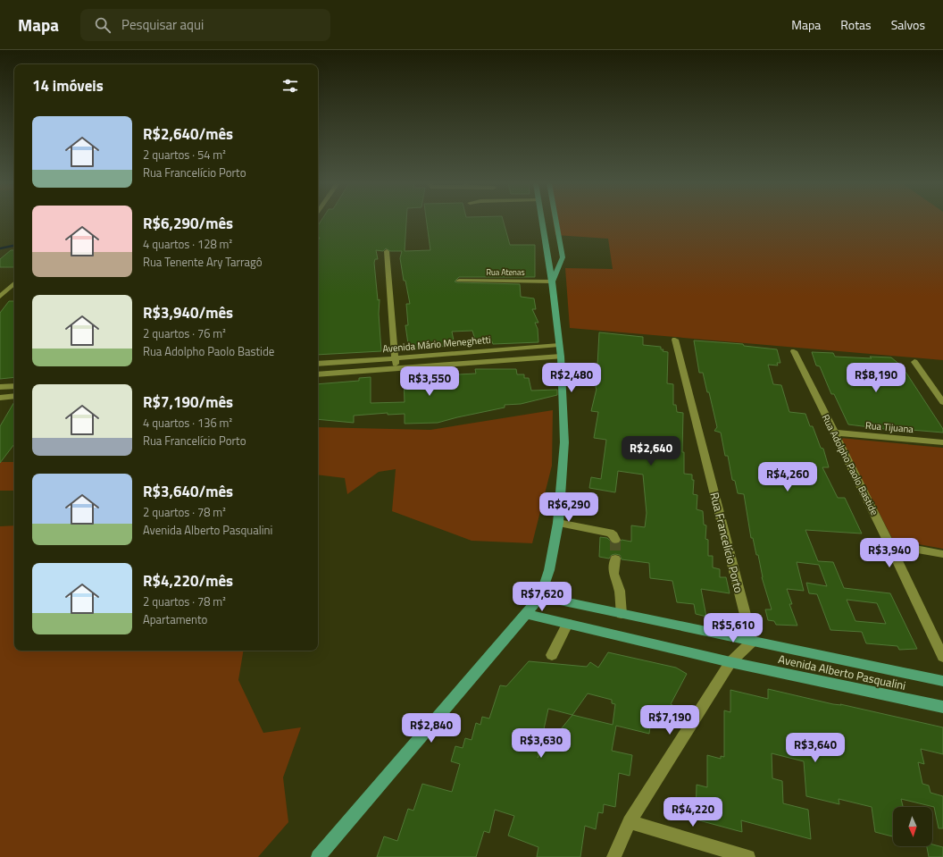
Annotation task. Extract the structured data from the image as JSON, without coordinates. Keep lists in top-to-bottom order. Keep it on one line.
{"streets":{"main road":["Avenida Alberto Pasqualini"],"street":["Rua Atenas","Avenida Mário Meneghetti","Rua Tijuana","Rua Adolpho Paolo Bastide","Rua Francelício Porto"]},"crossings":[["Rua Tijuana","Rua Adolpho Paolo Bastide"],["Rua Francelício Porto","Avenida Alberto Pasqualini"]],"north":"bottom","page":{"header":"Mapa","search":"Pesquisar aqui","nav":["Mapa","Rotas","Salvos"],"heading":"14 imóveis","list":[{"name":"R$2,640/mês","note":"2 quartos · 54 m² · Rua Francelício Porto"},{"name":"R$6,290/mês","note":"4 quartos · 128 m² · Rua Tenente Ary Tarragô"},{"name":"R$3,940/mês","note":"2 quartos · 76 m² · Rua Adolpho Paolo Bastide"},{"name":"R$7,190/mês","note":"4 quartos · 136 m² · Rua Francelício Porto"},{"name":"R$3,640/mês","note":"2 quartos · 78 m² · Avenida Alberto Pasqualini"},{"name":"R$4,220/mês","note":"2 quartos · 78 m² · Apartamento"}],"price":["R$2,480","R$8,190","R$3,550","R$2,640","R$4,260","R$6,290","R$3,940","R$7,620","R$5,610","R$7,190","R$2,840","R$3,630","R$3,640","R$4,220"]}}
